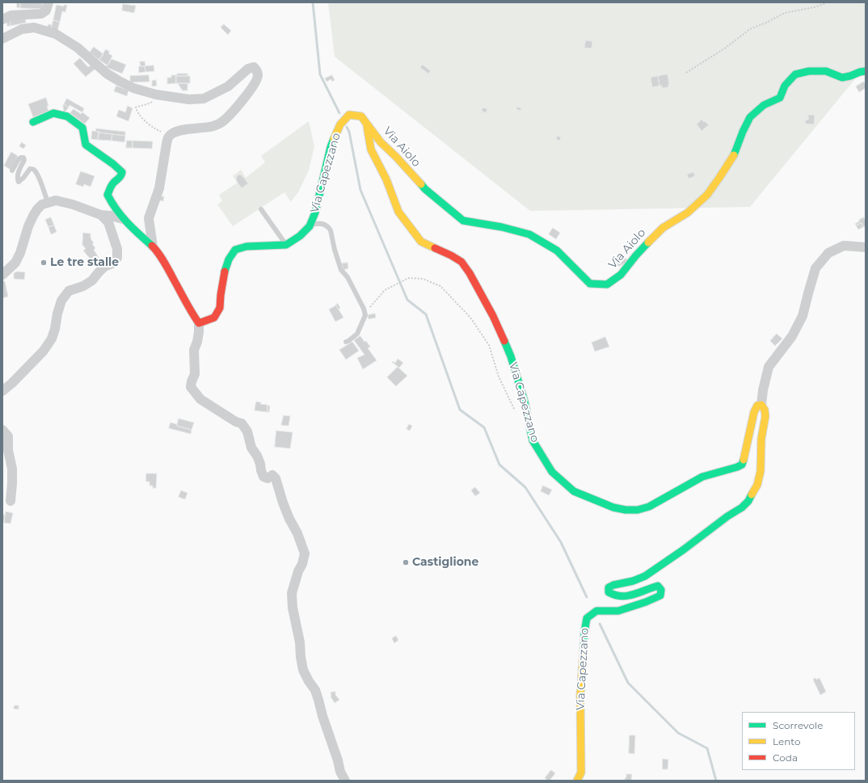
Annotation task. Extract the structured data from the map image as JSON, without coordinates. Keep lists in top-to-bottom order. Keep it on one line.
{"streets":{"street":["Via Aiolo","Via Capezzano"]},"crossings":[["Via Aiolo","Via Capezzano"]],"places":["Le tre stalle","Castiglione"],"legend":["Scorrevole","Lento","Coda"]}
